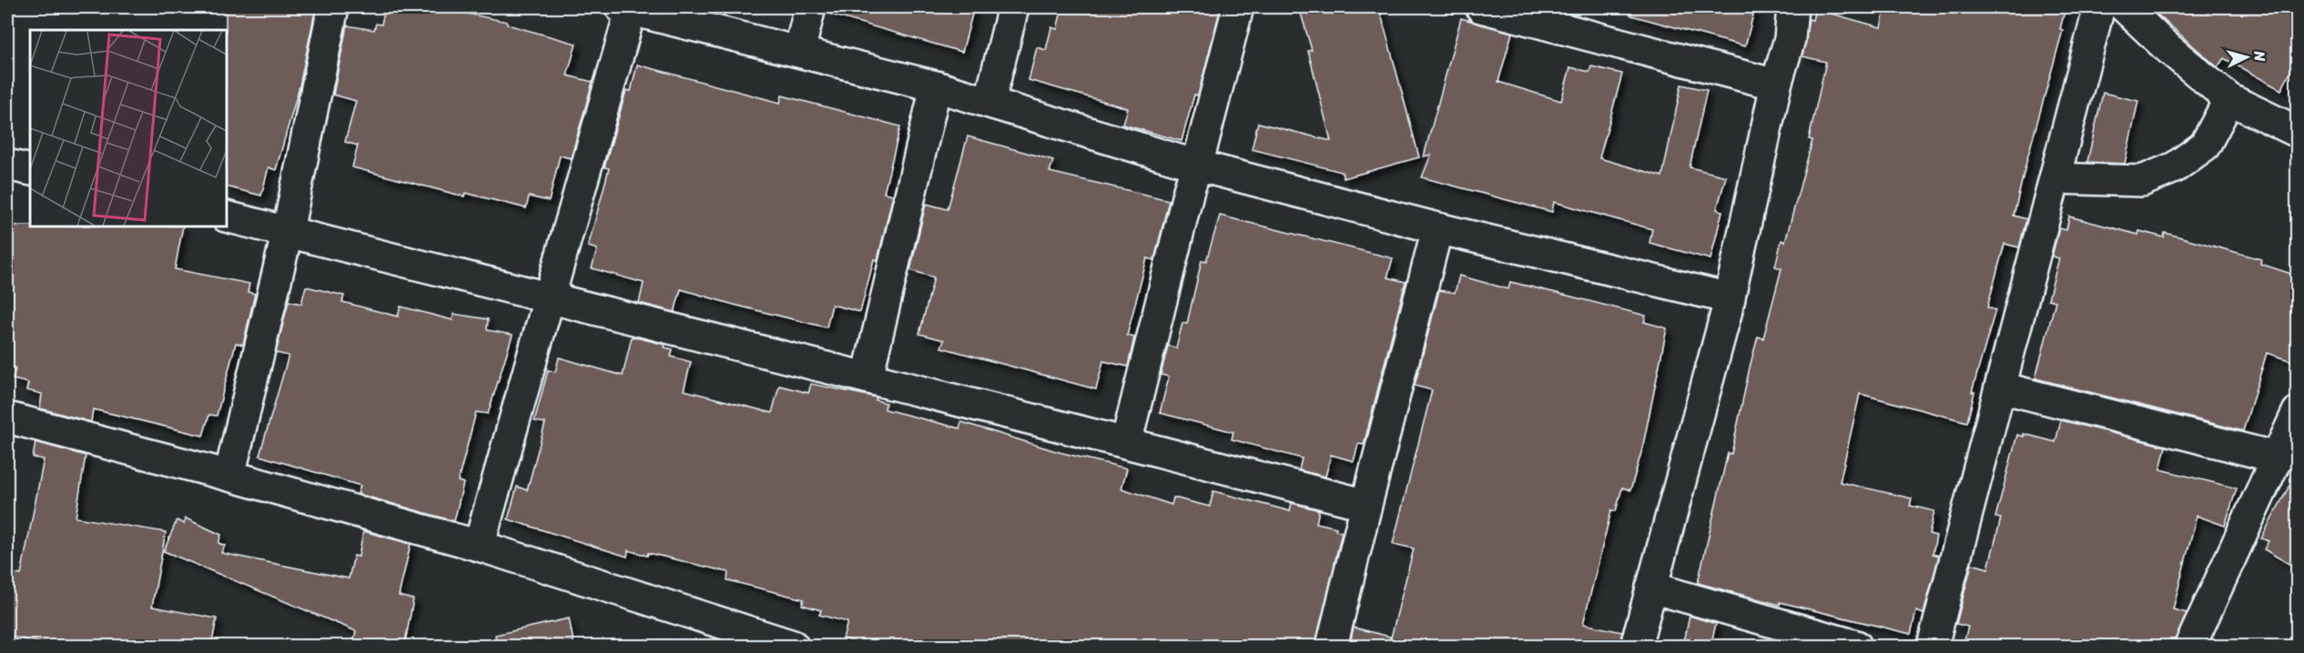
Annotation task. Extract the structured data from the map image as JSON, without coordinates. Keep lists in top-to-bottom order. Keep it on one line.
{"north":"right"}
